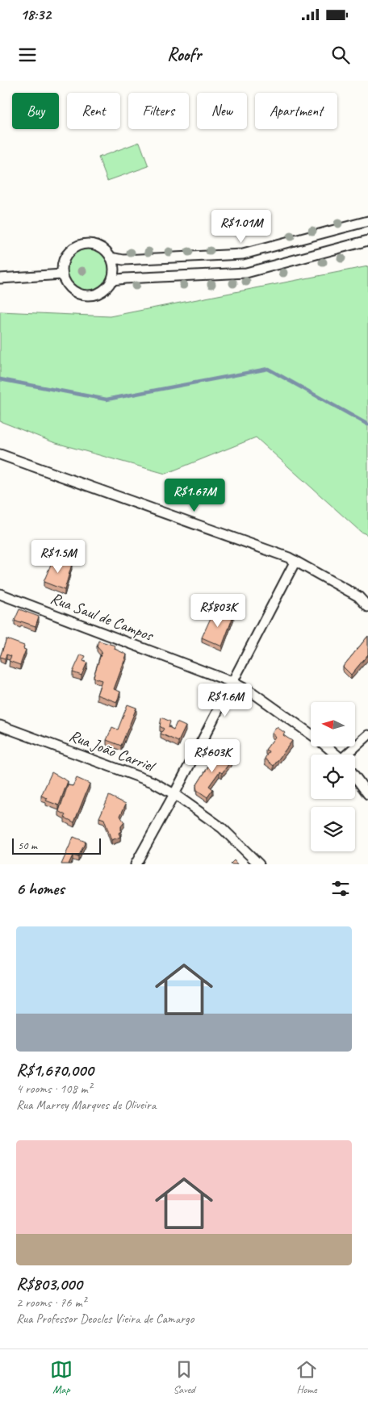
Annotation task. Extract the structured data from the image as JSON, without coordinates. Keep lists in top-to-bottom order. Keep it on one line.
{"streets":{"street":["Rua Saul de Campos","Rua João Carriel"]},"scale_bar":"50 m","north":"left","page":{"status":"18:32","header":"Roofr","chip":["Buy","Rent","Filters","New","Apartment"],"price":["R$1.01M","R$1.67M","R$1.5M","R$803K","R$1.6M","R$603K"],"scale":"50 m","heading":"6 homes","list":[{"name":"R$1,670,000","note":"4 rooms · 108 m² · Rua Marrey Marques de Oliveira"},{"name":"R$803,000","note":"2 rooms · 76 m² · Rua Professor Deocles Vieira de Camargo"}],"tabs":["Map","Saved","Home"]}}
